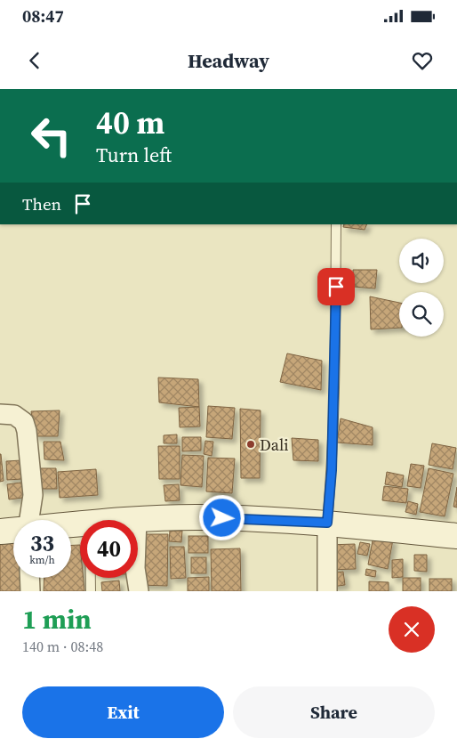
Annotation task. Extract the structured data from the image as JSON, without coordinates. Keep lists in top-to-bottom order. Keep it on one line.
{"places":["Dali"],"page":{"status":"08:47","header":"Headway","turn":["40 m","Turn left"],"then":"Then","speed":"33 km/h","limit":"40","heading":["1 min","140 m · 08:48"],"buttons":["Exit","Share"]}}
